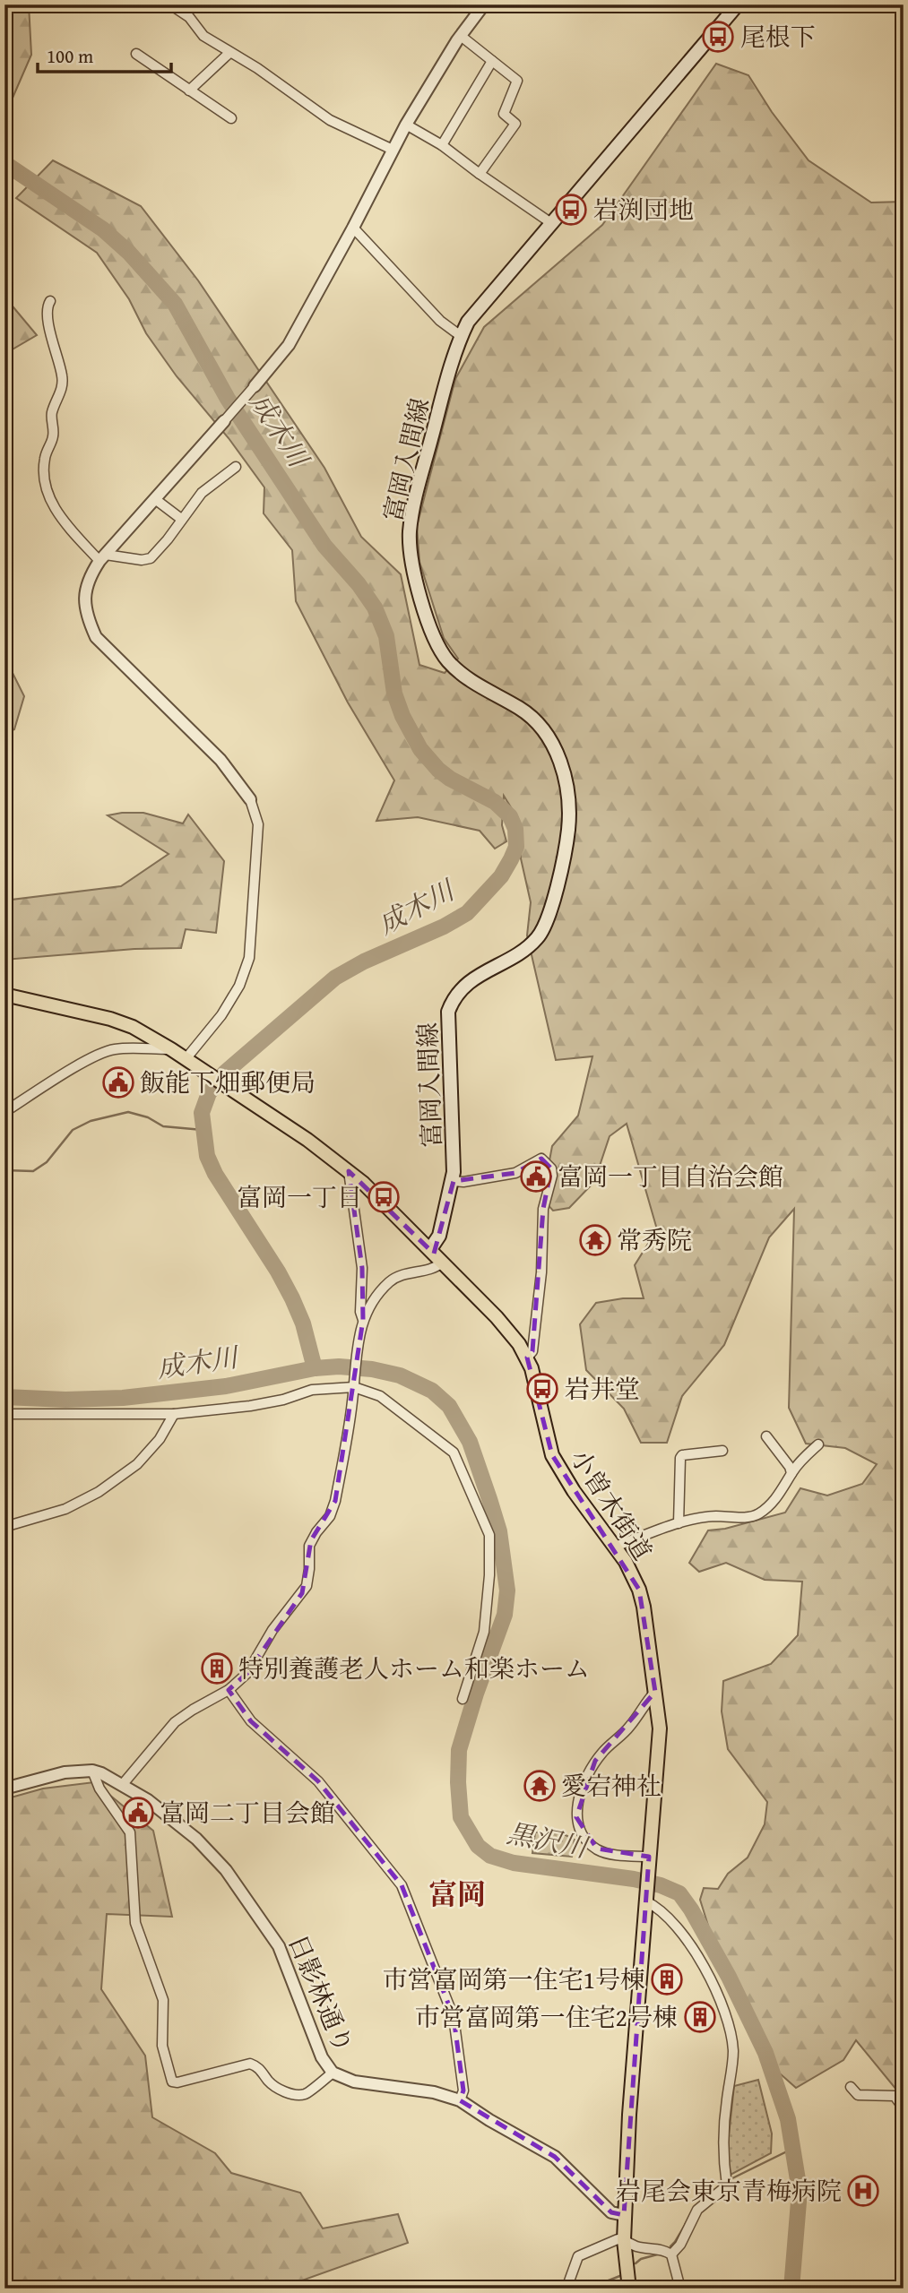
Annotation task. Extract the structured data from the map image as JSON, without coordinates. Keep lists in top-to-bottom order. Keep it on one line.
{"streets":{"main road":["富岡入間線","小曽木街道"],"street":["日影林通り"]},"crossings":[["富岡入間線","小曽木街道"],["小曽木街道","日影林通り"]],"districts":["富岡"],"water":["成木川","黒沢川"],"places":{"bus stop":["尾根下","岩渕団地","富岡一丁目","岩井堂"],"public building":["飯能下畑郵便局","富岡一丁目自治会館","富岡二丁目会館"],"temple":["常秀院","愛宕神社"],"building":["特別養護老人ホーム和楽ホーム","市営富岡第一住宅1号棟","市営富岡第一住宅2号棟"],"hospital":["岩尾会東京青梅病院"]},"scale_bar":"100 m"}
